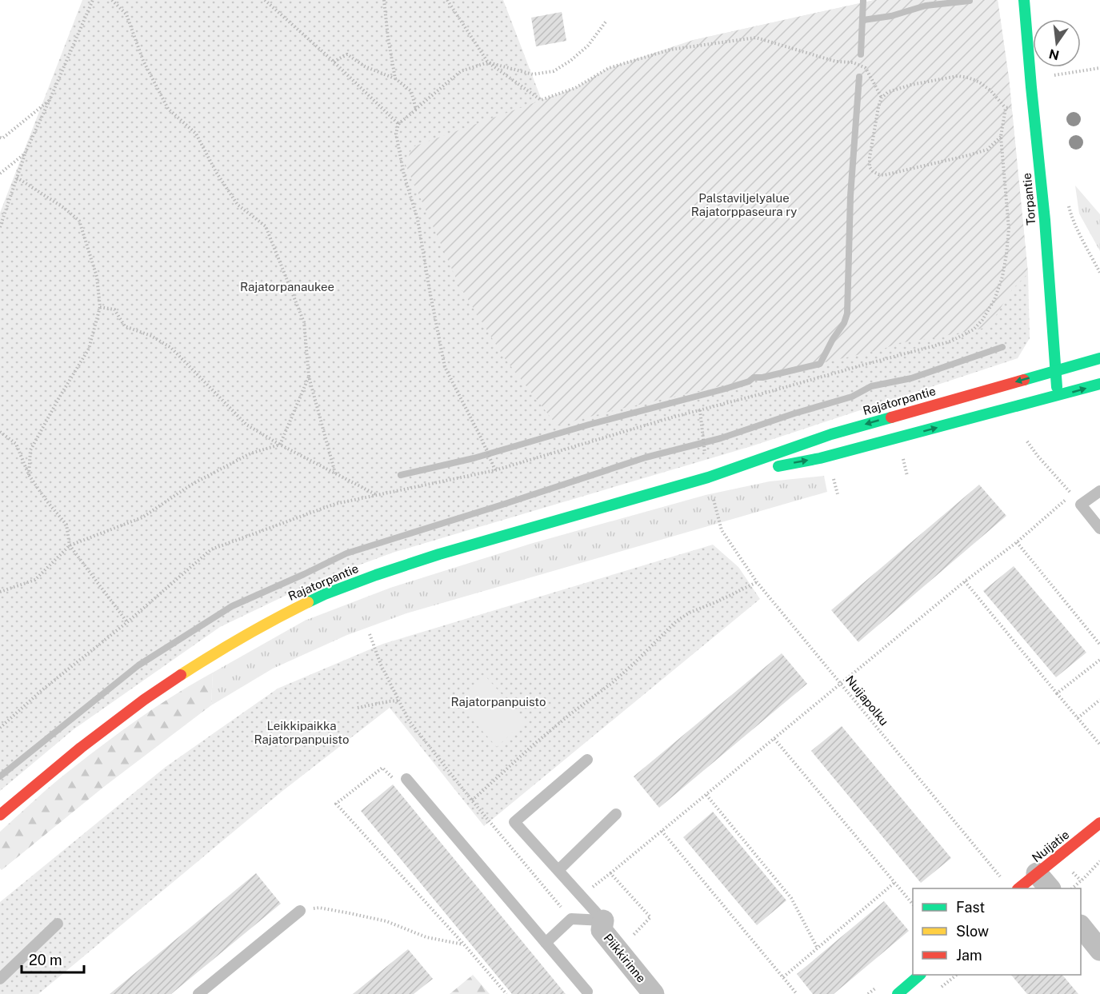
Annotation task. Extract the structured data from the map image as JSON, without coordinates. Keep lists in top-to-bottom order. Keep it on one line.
{"streets":{"main road":["Torpantie","Rajatorpantie","Nuijatie"],"street":["Piikkirinne"],"path":["Nuijapolku"]},"crossings":[["Torpantie","Rajatorpantie"],["Rajatorpantie","Nuijapolku"]],"parks":["Palstaviljelyalue Rajatorppaseura ry","Rajatorpanaukee","Rajatorpanpuisto","Leikkipaikka Rajatorpanpuisto"],"legend":["Fast","Slow","Jam"],"scale_bar":"20 m","north":"bottom"}
